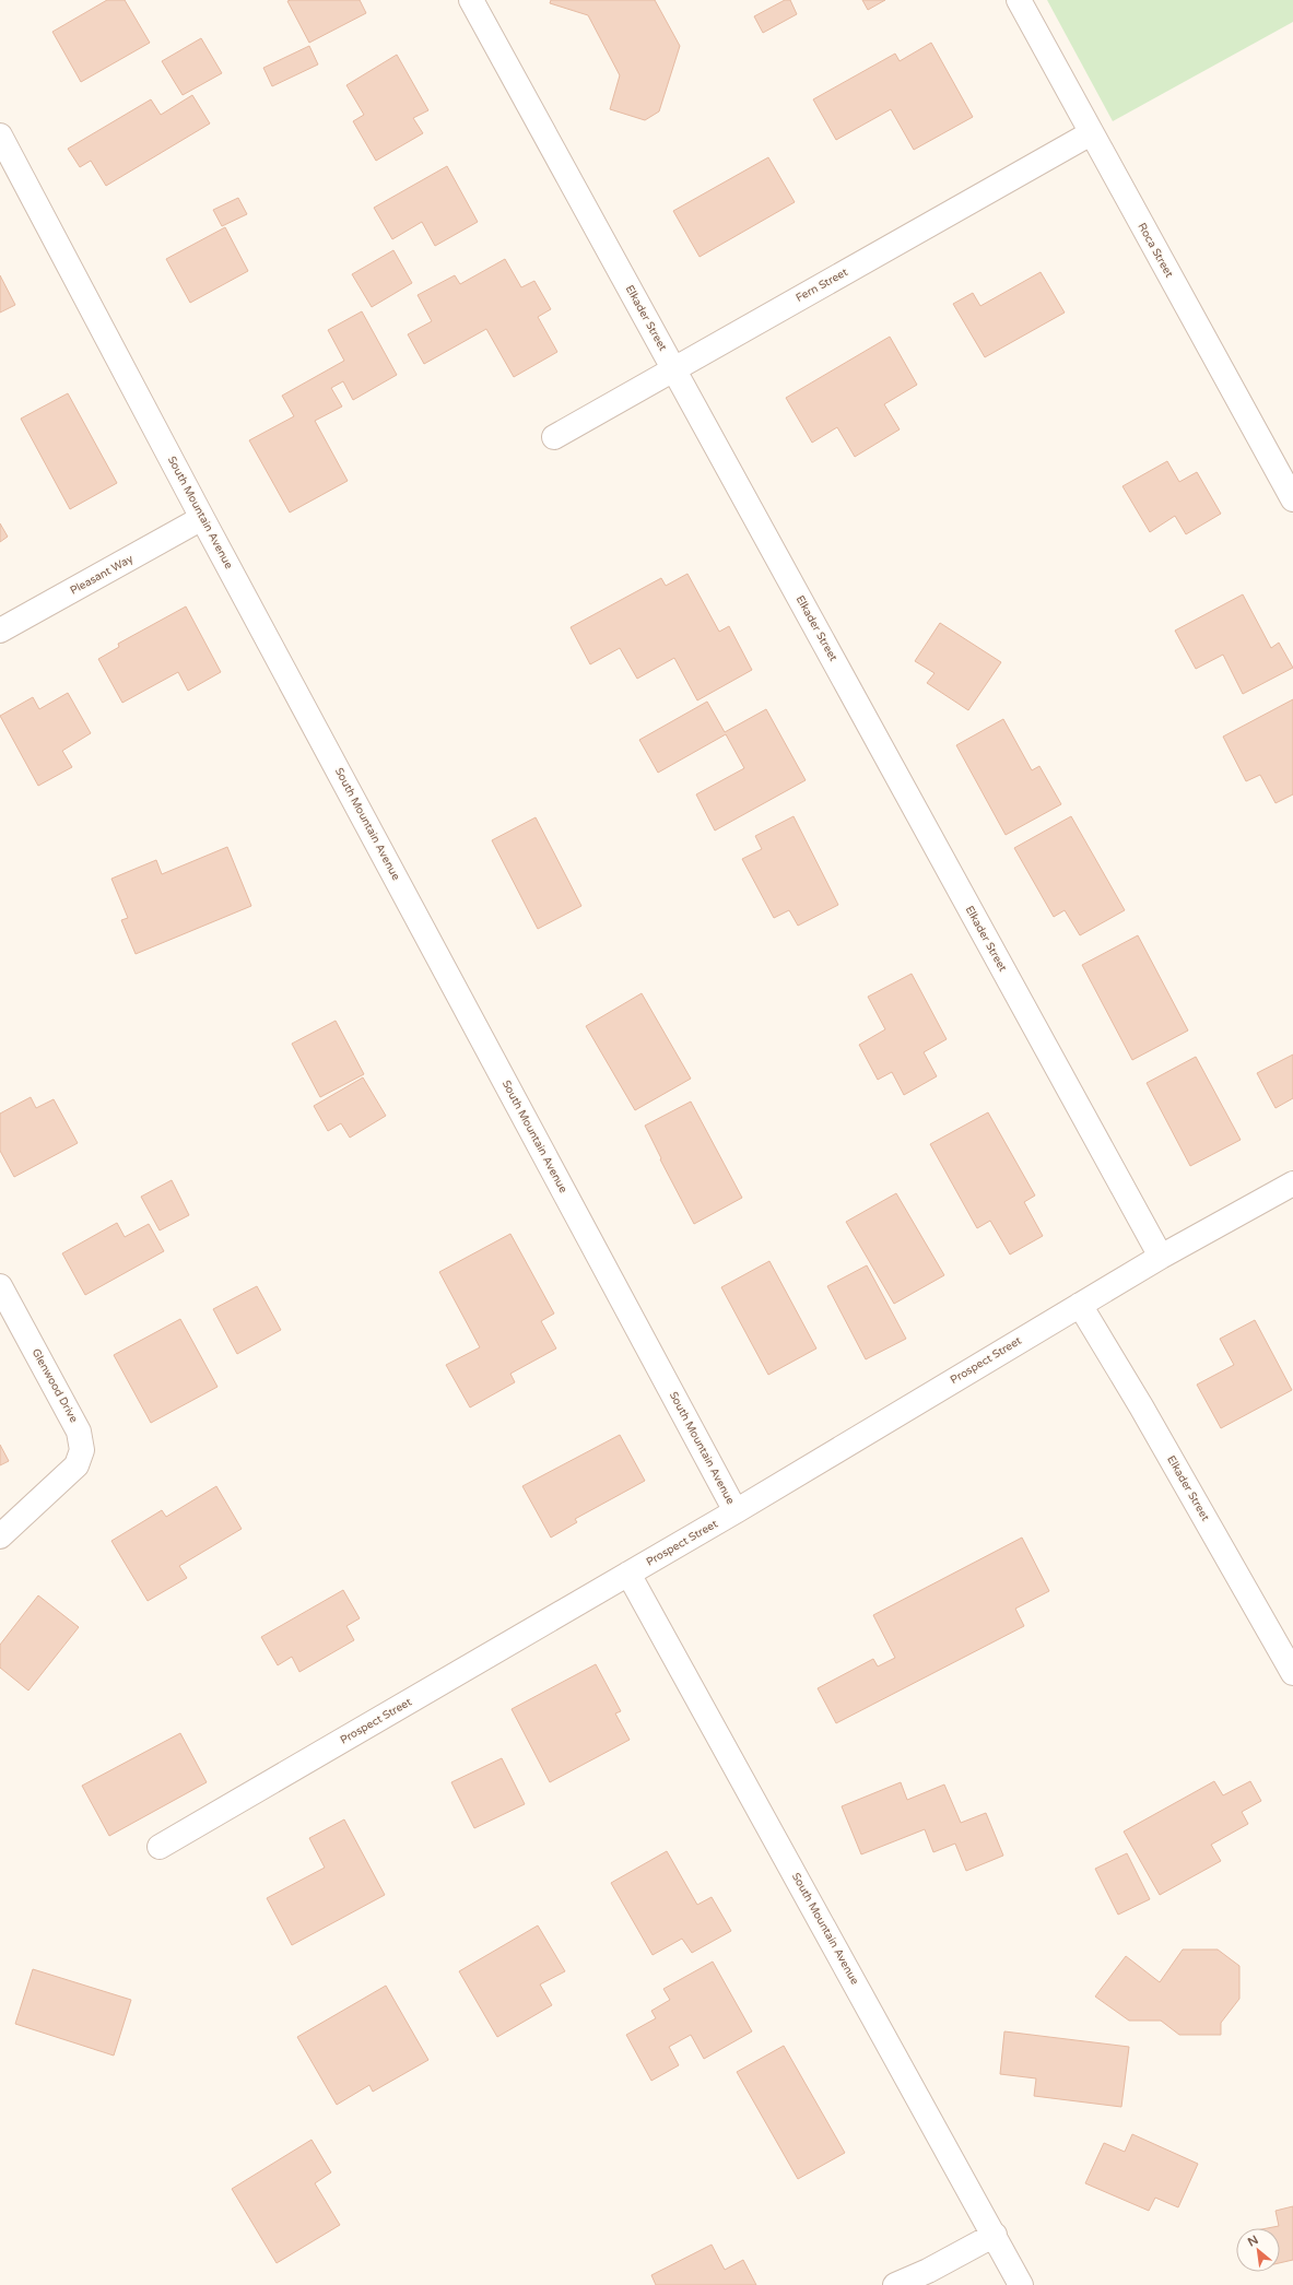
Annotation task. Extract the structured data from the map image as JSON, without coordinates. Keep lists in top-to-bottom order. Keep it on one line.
{"streets":{"street":["Roca Street","Fern Street","Elkader Street","South Mountain Avenue","Pleasant Way","Prospect Street","Glenwood Drive"]},"crossings":[["Roca Street","Fern Street"],["Fern Street","Elkader Street"],["Elkader Street","Prospect Street"],["South Mountain Avenue","Pleasant Way"],["South Mountain Avenue","Prospect Street"]],"north":"top left"}
